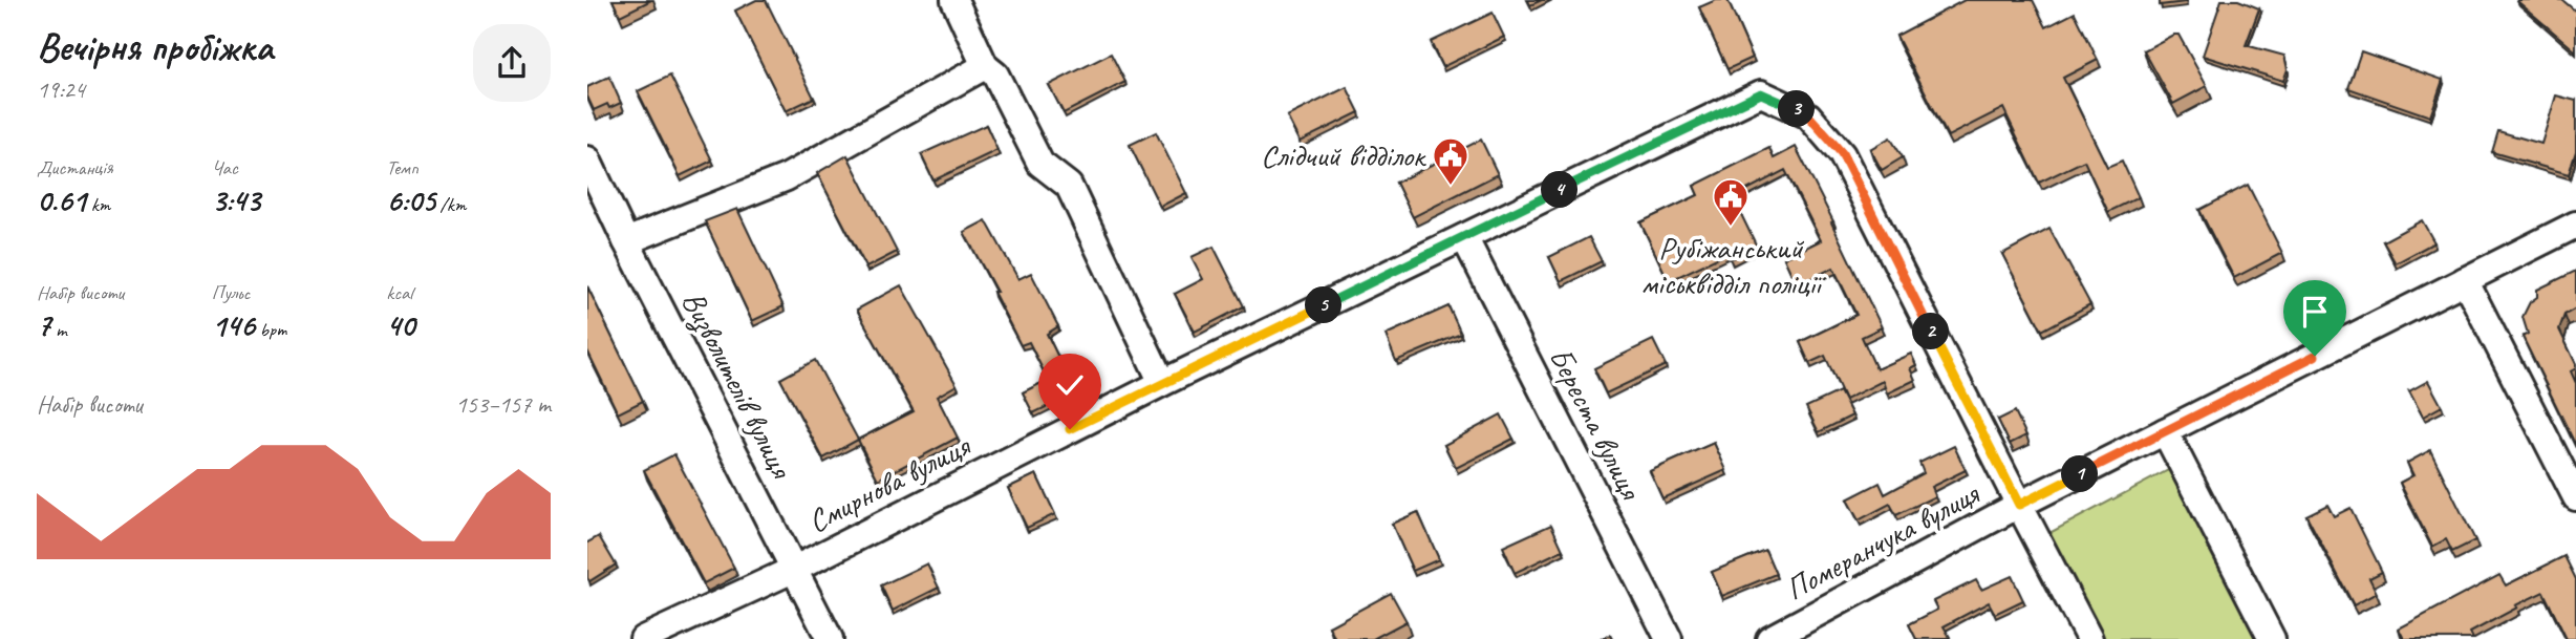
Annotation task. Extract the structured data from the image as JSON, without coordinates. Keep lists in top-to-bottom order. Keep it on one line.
{"streets":{"street":["Визволителів вулиця","Береста вулиця","Смирнова вулиця","Померанчука вулиця"]},"crossings":[["Визволителів вулиця","Смирнова вулиця"],["Береста вулиця","Смирнова вулиця"],["Смирнова вулиця","Померанчука вулиця"]],"places":{"public building":["Слідчий відділок","Рубіжанський міськвідділ поліції"]},"page":{"heading":["Вечірня пробіжка","19:24"],"pins":["3","4","5","2","1"],"stats":[["Дистанція","0.61 km"],["Час","3:43"],["Темп","6:05 /km"],["Набір висоти","7 m"],["Пульс","146 bpm"],["kcal","40"]],"chart":["Набір висоти","153–157 m"]}}
